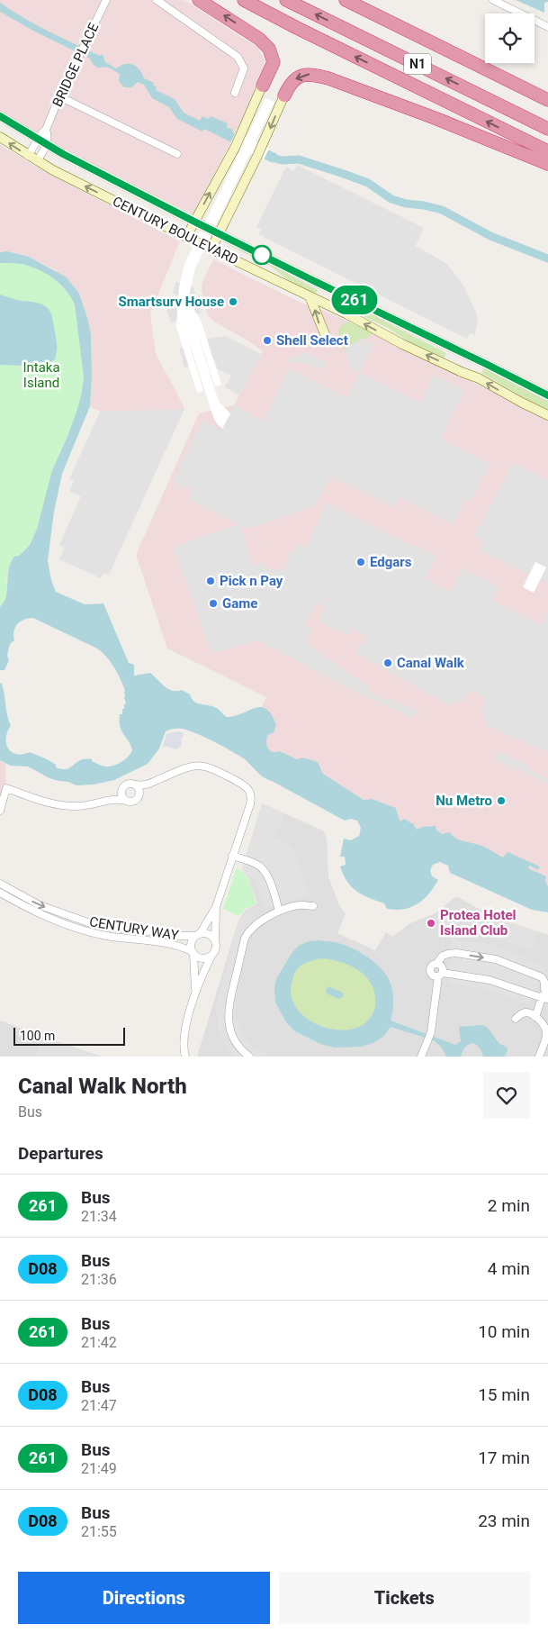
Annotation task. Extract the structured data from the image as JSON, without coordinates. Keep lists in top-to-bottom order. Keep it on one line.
{"streets":{"highway":["N1"],"main road":["CENTURY BOULEVARD"],"street":["BRIDGE PLACE","CENTURY WAY"]},"crossings":[["BRIDGE PLACE","CENTURY BOULEVARD"]],"parks":["Intaka Island"],"places":["Smartsurv House","Shell Select","Edgars","Pick n Pay","Game","Canal Walk","Nu Metro","Protea Hotel Island Club"],"lines":["bus line 261"],"scale_bar":"100 m","page":{"on_map":"261","scale":"100 m","heading":[["Canal Walk North","Bus"],"Departures"],"list":[{"mark":"261","name":"Bus","note":"21:34","value":"2 min"},{"mark":"D08","name":"Bus","note":"21:36","value":"4 min"},{"mark":"261","name":"Bus","note":"21:42","value":"10 min"},{"mark":"D08","name":"Bus","note":"21:47","value":"15 min"},{"mark":"261","name":"Bus","note":"21:49","value":"17 min"},{"mark":"D08","name":"Bus","note":"21:55","value":"23 min"}],"buttons":["Directions","Tickets"]}}
